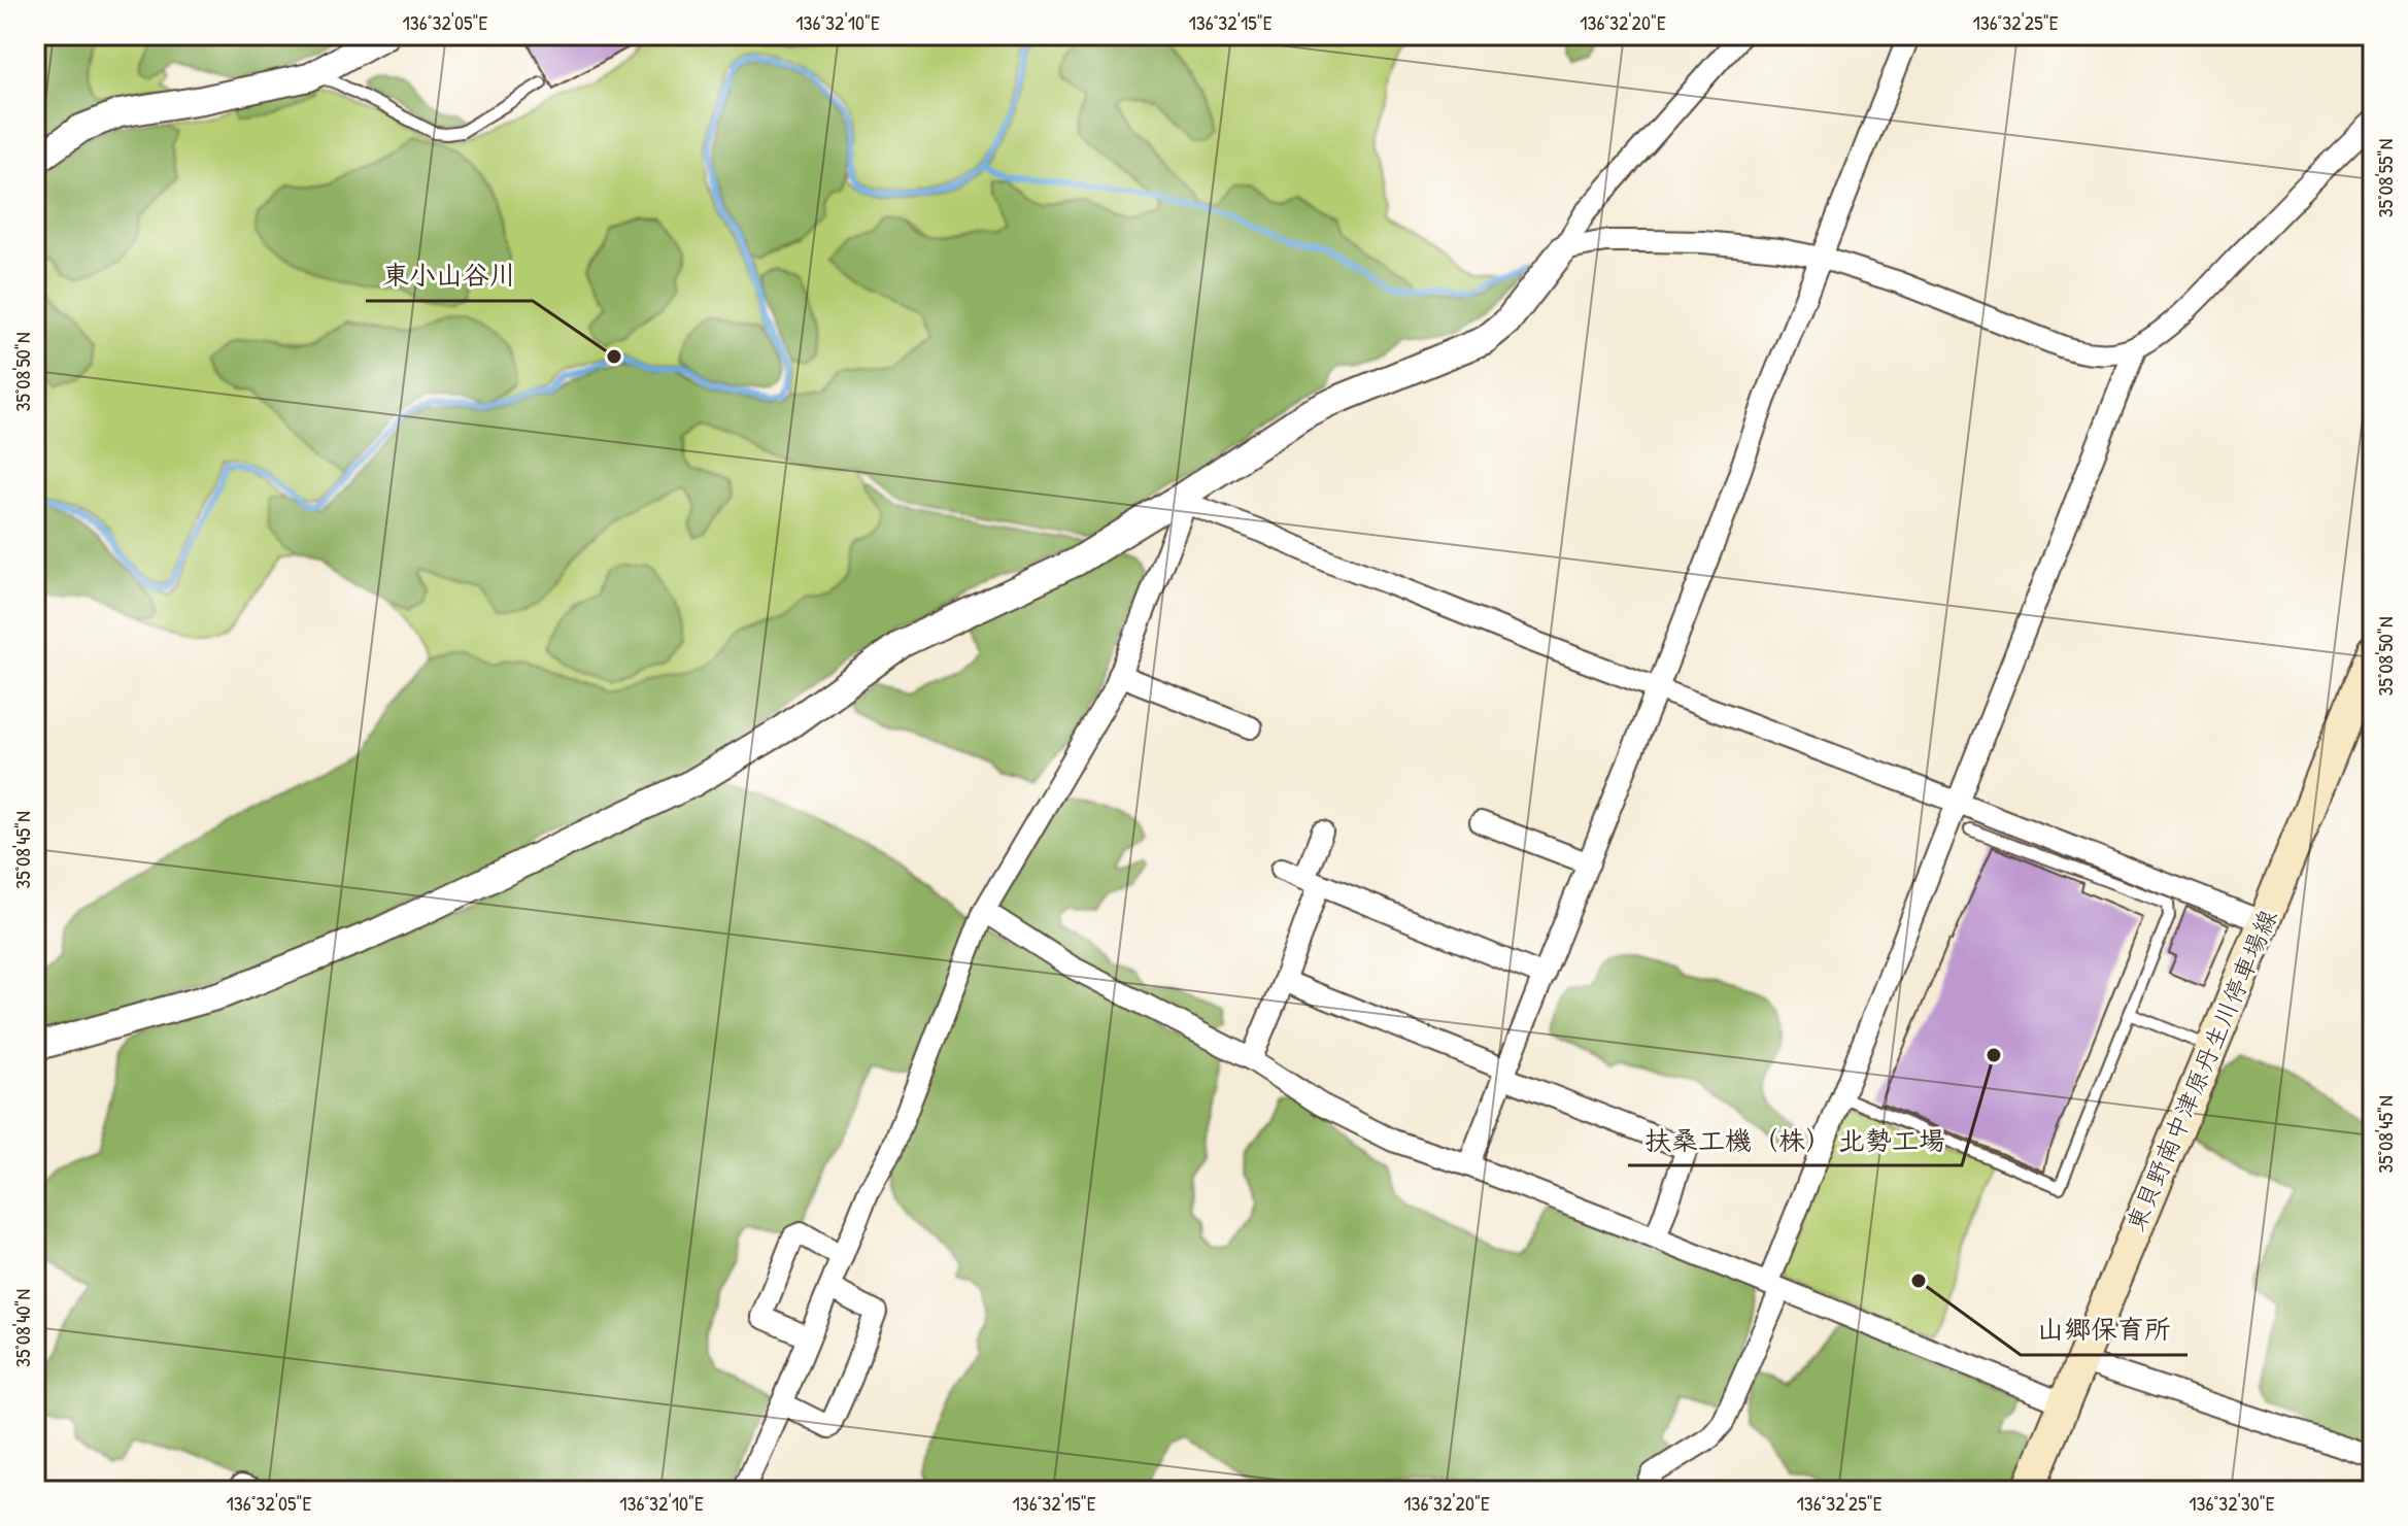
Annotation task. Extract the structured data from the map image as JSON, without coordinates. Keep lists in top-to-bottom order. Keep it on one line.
{"streets":{"main road":["東貝野南中津原丹生川停車場線"]},"places":["東小山谷川","扶桑工機（株） 北勢工場","山郷保育所"],"coordinates":["136°32'05\"E","136°32'10\"E","136°32'15\"E","136°32'20\"E","136°32'25\"E","35°08'55\"N","35°08'50\"N","35°08'45\"N","35°08'40\"N","136°32'30\"E"]}
